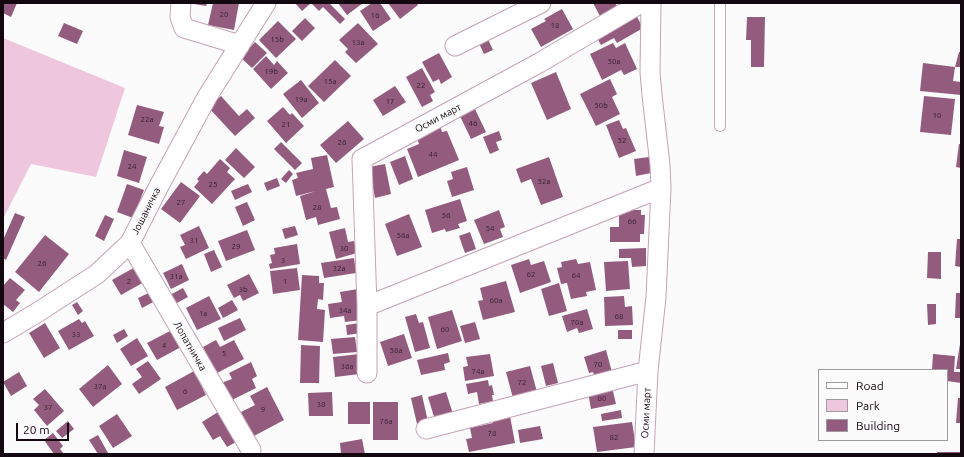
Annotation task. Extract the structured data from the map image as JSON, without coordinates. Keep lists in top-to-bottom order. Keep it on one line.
{"streets":{"street":["Осми март","Јошаничка","Лопатничка"]},"crossings":[["Јошаничка","Лопатничка"]],"house_numbers":["20","16","18","15b","13a","50a","19b","15a","22","19a","17","50b","10","22a","46","21","52","26","44","24","52a","25","27","28","56","66","54","56a","31","29","30","3","26","32a","62","64","31a","2","1","3b","60a","34a","1a","68","70a","60","33","4","58a","5","70","36a","74a","72","37a","6","80","38","37","9","76a","78","82"],"legend":["Road","Park","Building"],"scale_bar":"20 m"}
